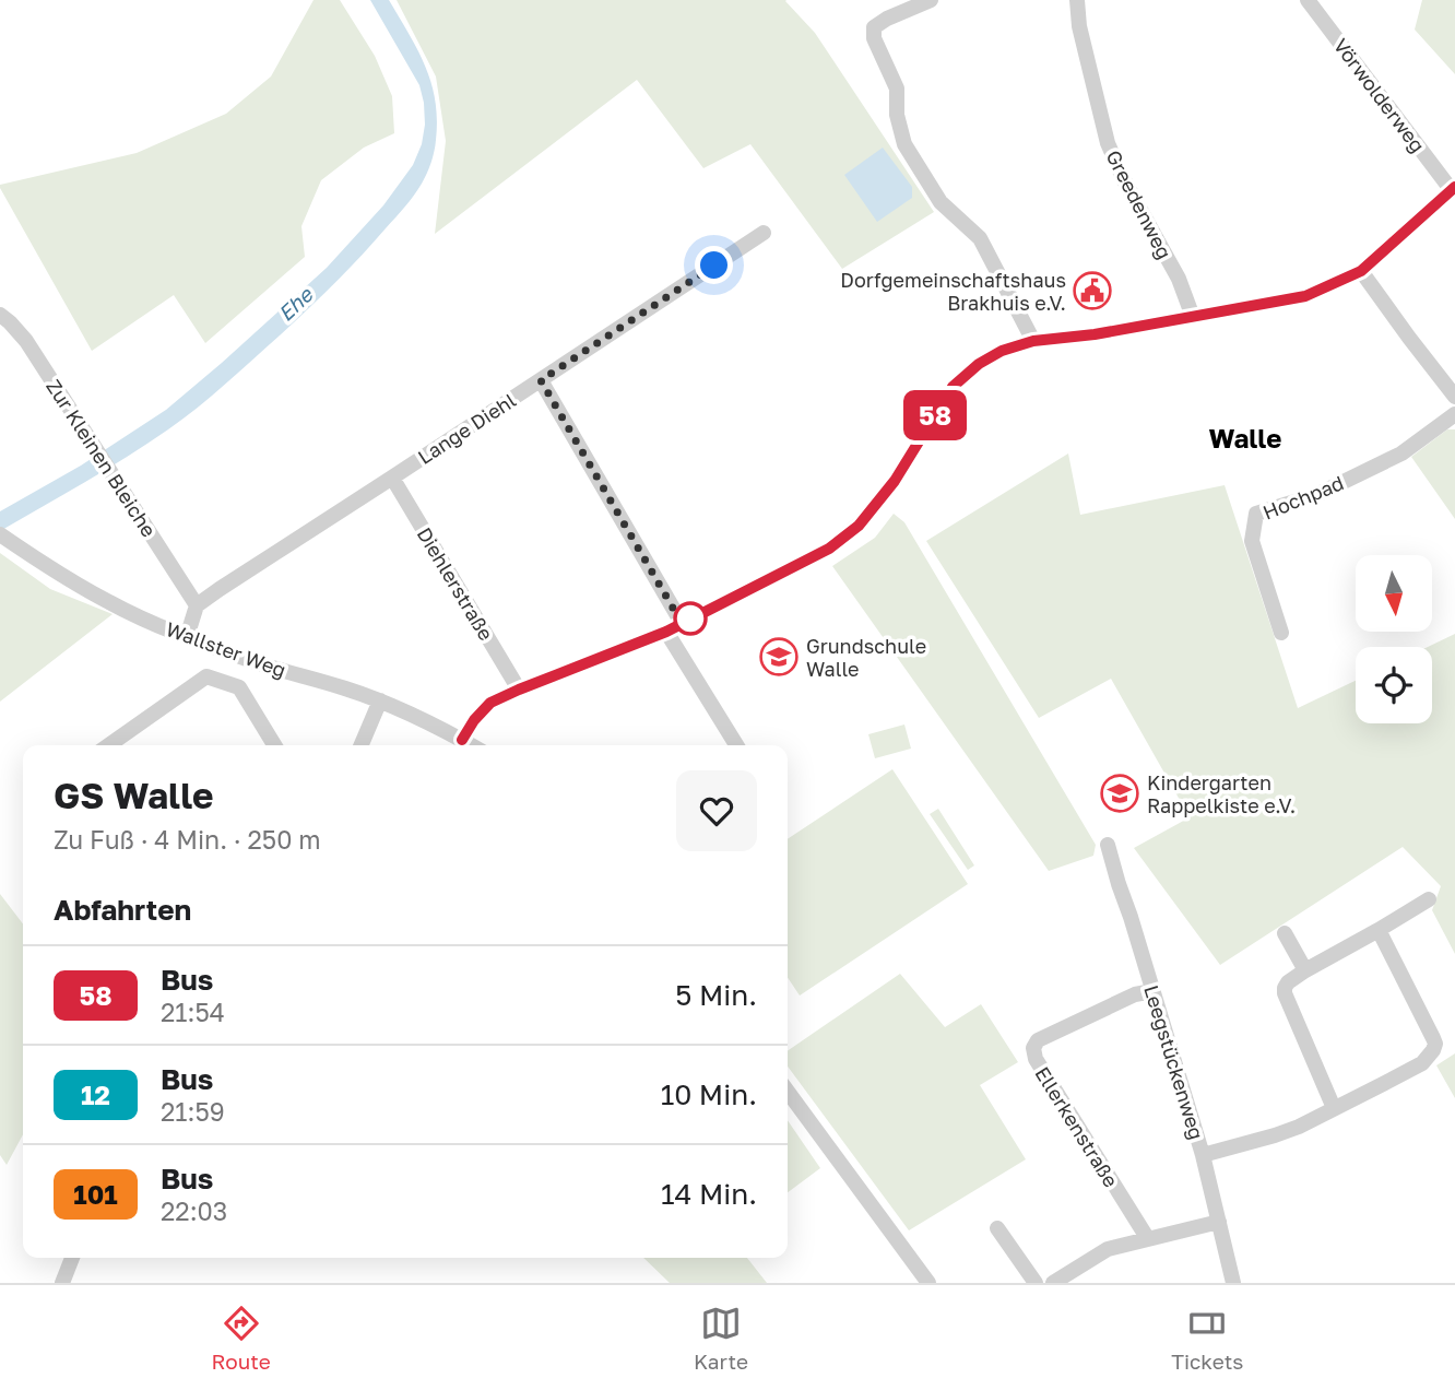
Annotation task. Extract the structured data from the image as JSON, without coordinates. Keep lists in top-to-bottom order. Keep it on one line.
{"streets":{"street":["Vörwolderweg","Greedenweg","Lange Diehl","Zur Kleinen Bleiche","Hochpad","Diehlerstraße","Wallster Weg","Leegstückenweg","Ellerkenstraße"]},"crossings":[["Lange Diehl","Zur Kleinen Bleiche"],["Lange Diehl","Diehlerstraße"],["Leegstückenweg","Ellerkenstraße"]],"districts":["Walle"],"water":["Ehe"],"places":{"public building":["Dorfgemeinschaftshaus Brakhuis e.V."],"school or university":["Grundschule Walle","Kindergarten Rappelkiste e.V."]},"lines":["bus line 58"],"north":"bottom","page":{"on_map":"58","heading":[["GS Walle","Zu Fuß · 4 Min. · 250 m"],"Abfahrten"],"list":[{"mark":"58","name":"Bus","note":"21:54","value":"5 Min."},{"mark":"12","name":"Bus","note":"21:59","value":"10 Min."},{"mark":"101","name":"Bus","note":"22:03","value":"14 Min."}],"tabs":["Route","Karte","Tickets"]}}
